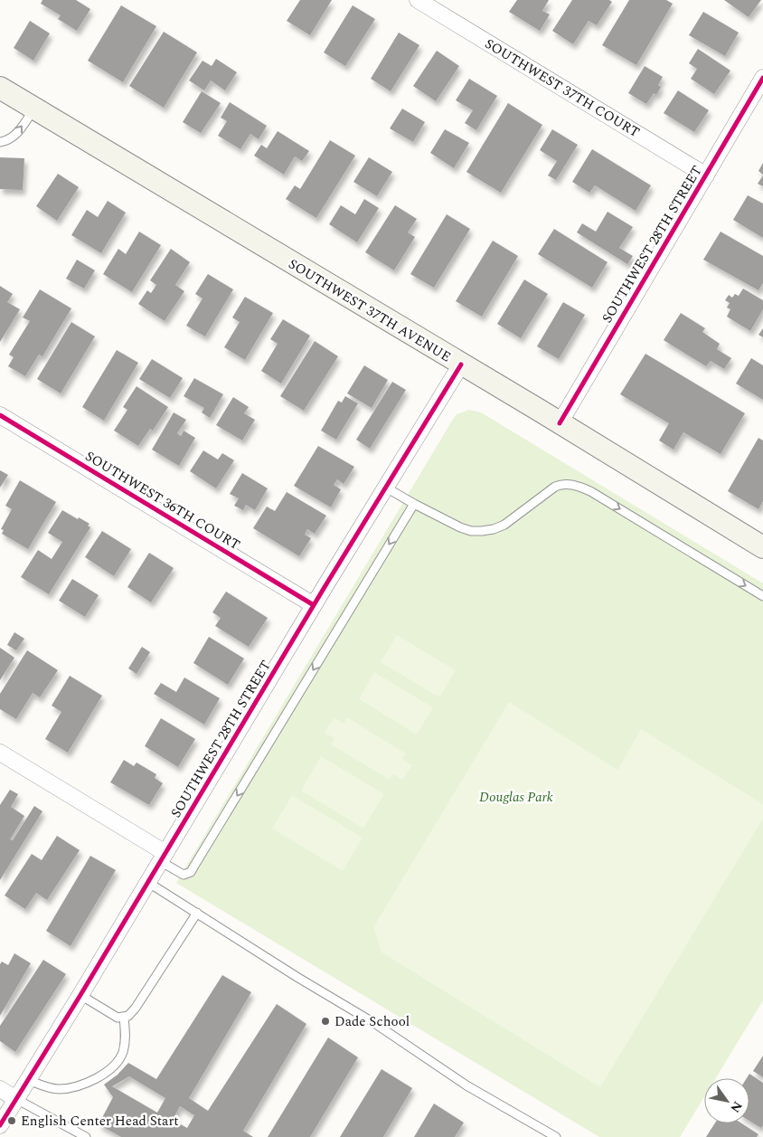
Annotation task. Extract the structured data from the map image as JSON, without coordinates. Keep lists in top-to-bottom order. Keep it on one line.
{"streets":{"main road":["SOUTHWEST 37TH AVENUE"],"street":["SOUTHWEST 37TH COURT","SOUTHWEST 28TH STREET","SOUTHWEST 36TH COURT"]},"crossings":[["SOUTHWEST 37TH COURT","SOUTHWEST 28TH STREET"],["SOUTHWEST 28TH STREET","SOUTHWEST 37TH AVENUE"],["SOUTHWEST 28TH STREET","SOUTHWEST 36TH COURT"]],"parks":["Douglas Park"],"places":["Dade School","English Center Head Start"],"north":"bottom right"}
